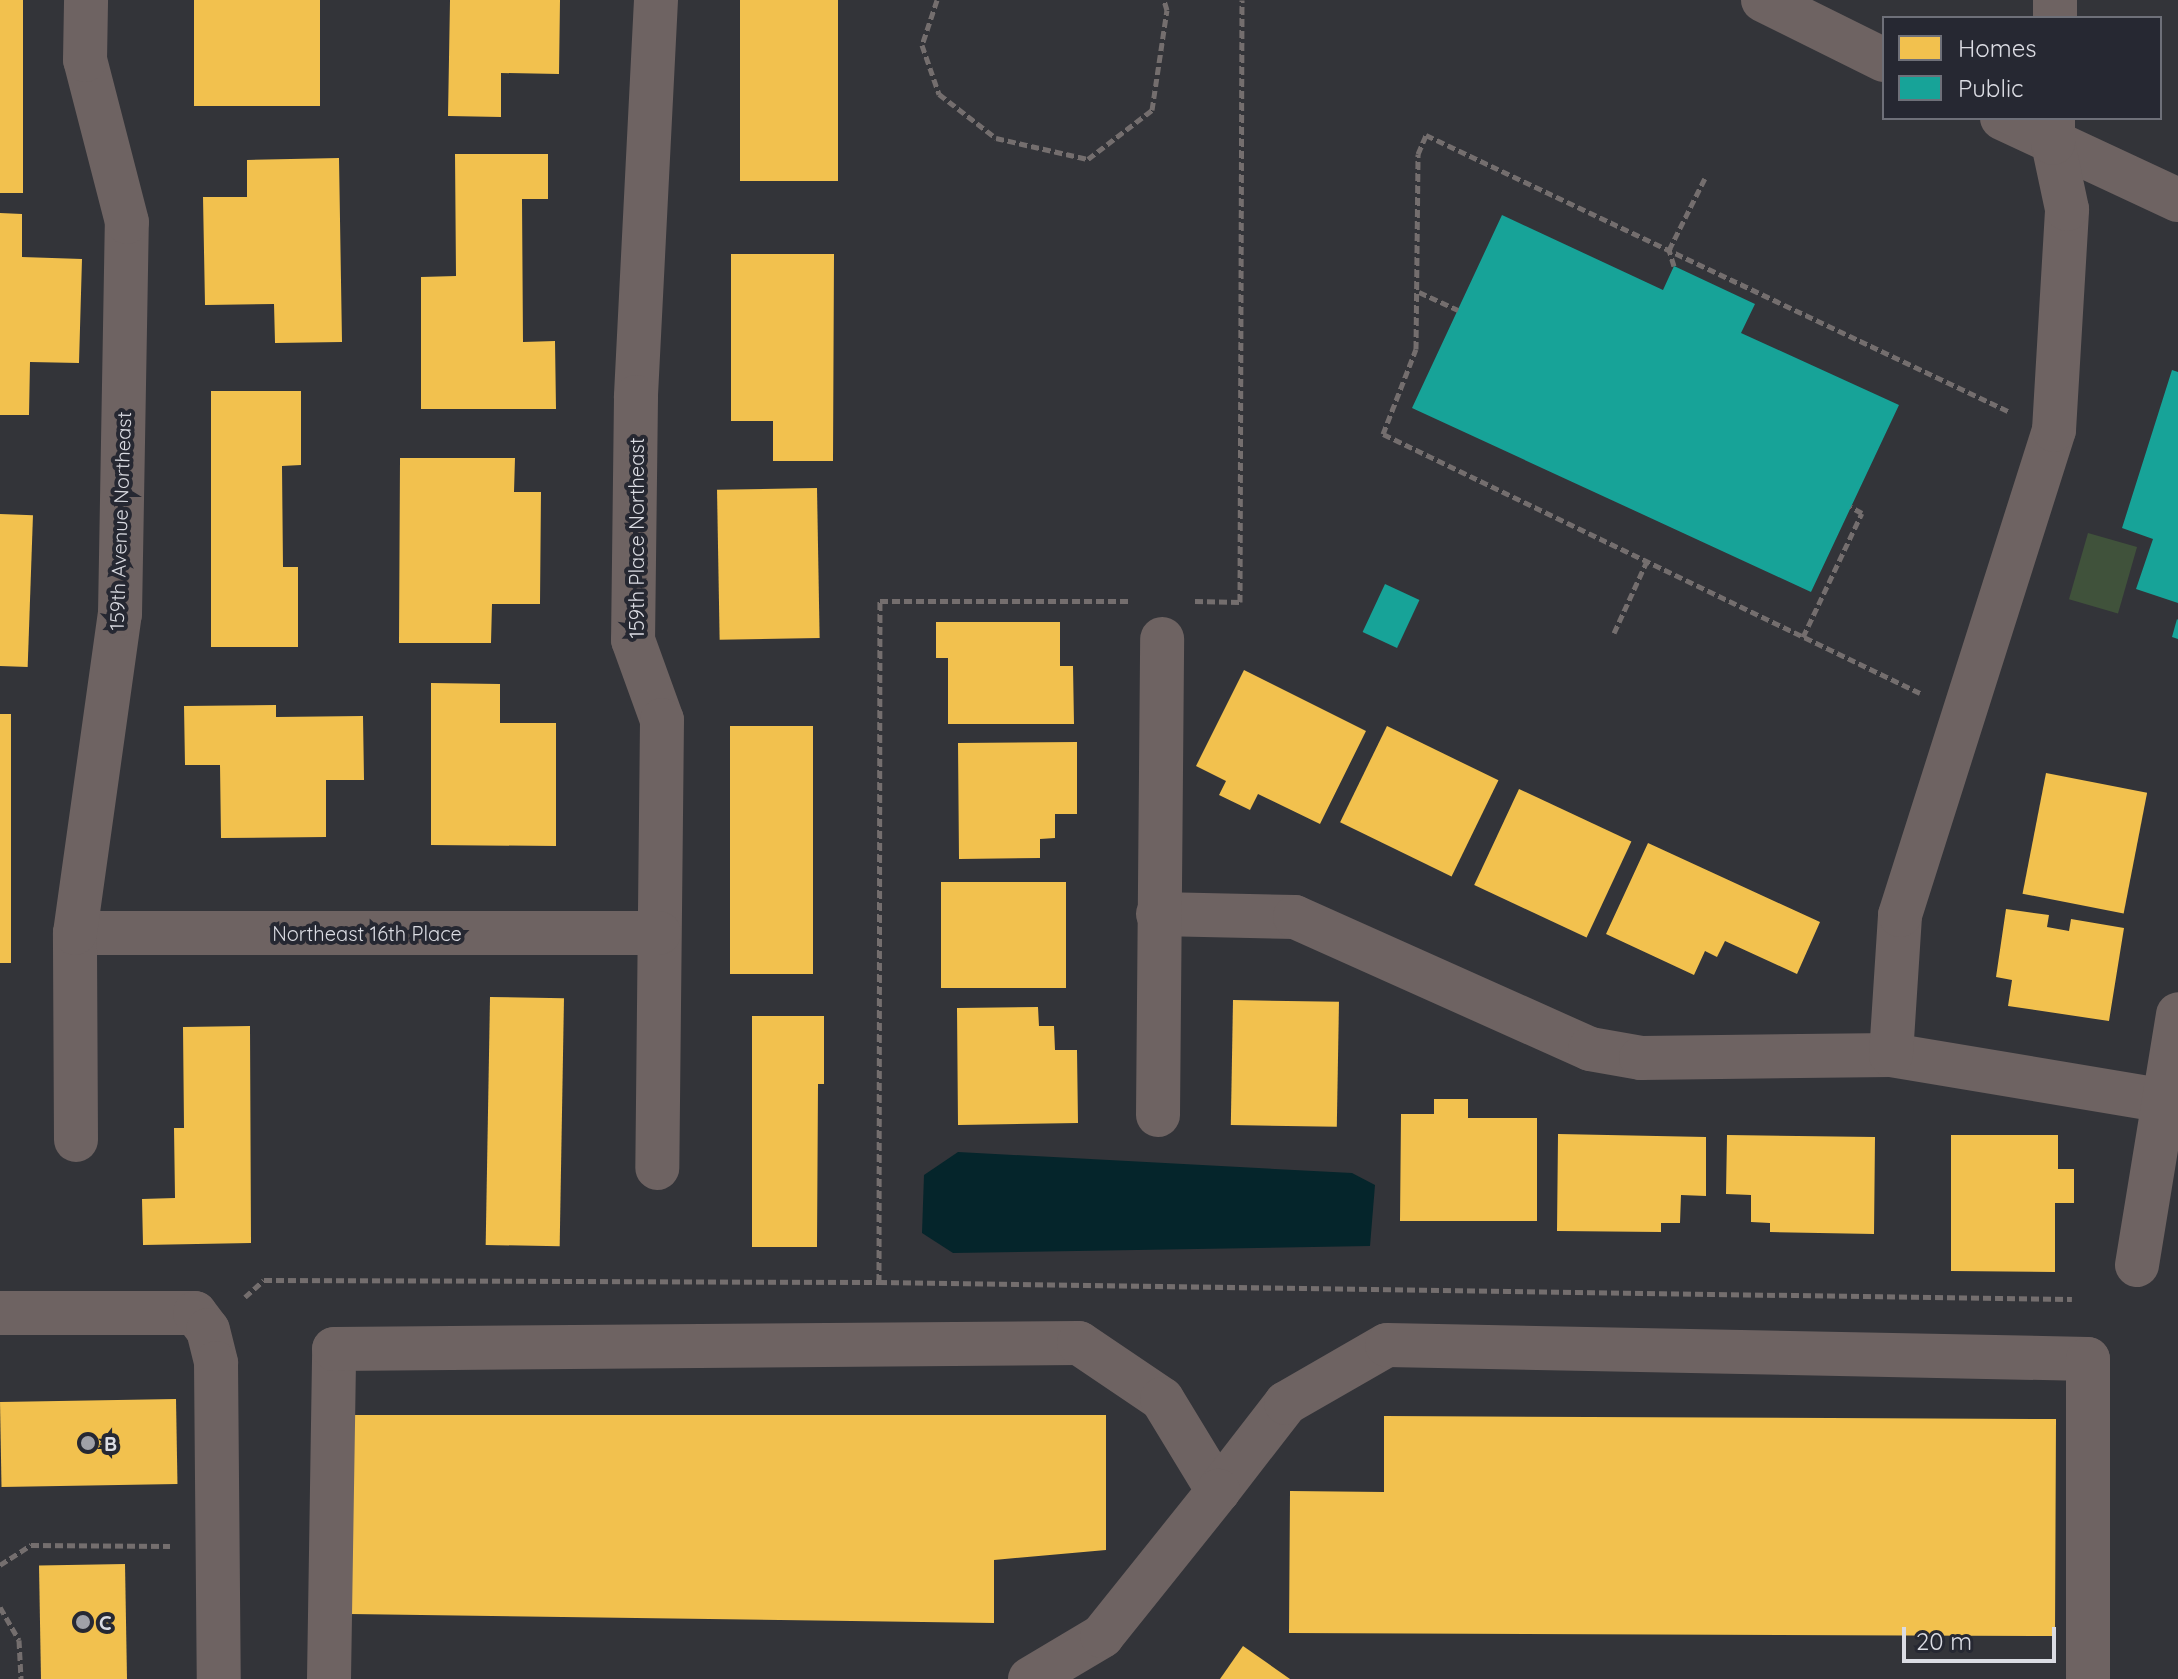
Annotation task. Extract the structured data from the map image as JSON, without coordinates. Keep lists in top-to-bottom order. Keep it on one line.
{"streets":{"street":["159th Avenue Northeast","159th Place Northeast","Northeast 16th Place"]},"crossings":[["159th Avenue Northeast","Northeast 16th Place"],["159th Place Northeast","Northeast 16th Place"]],"places":["B","C"],"legend":["Homes","Public"],"scale_bar":"20 m"}
